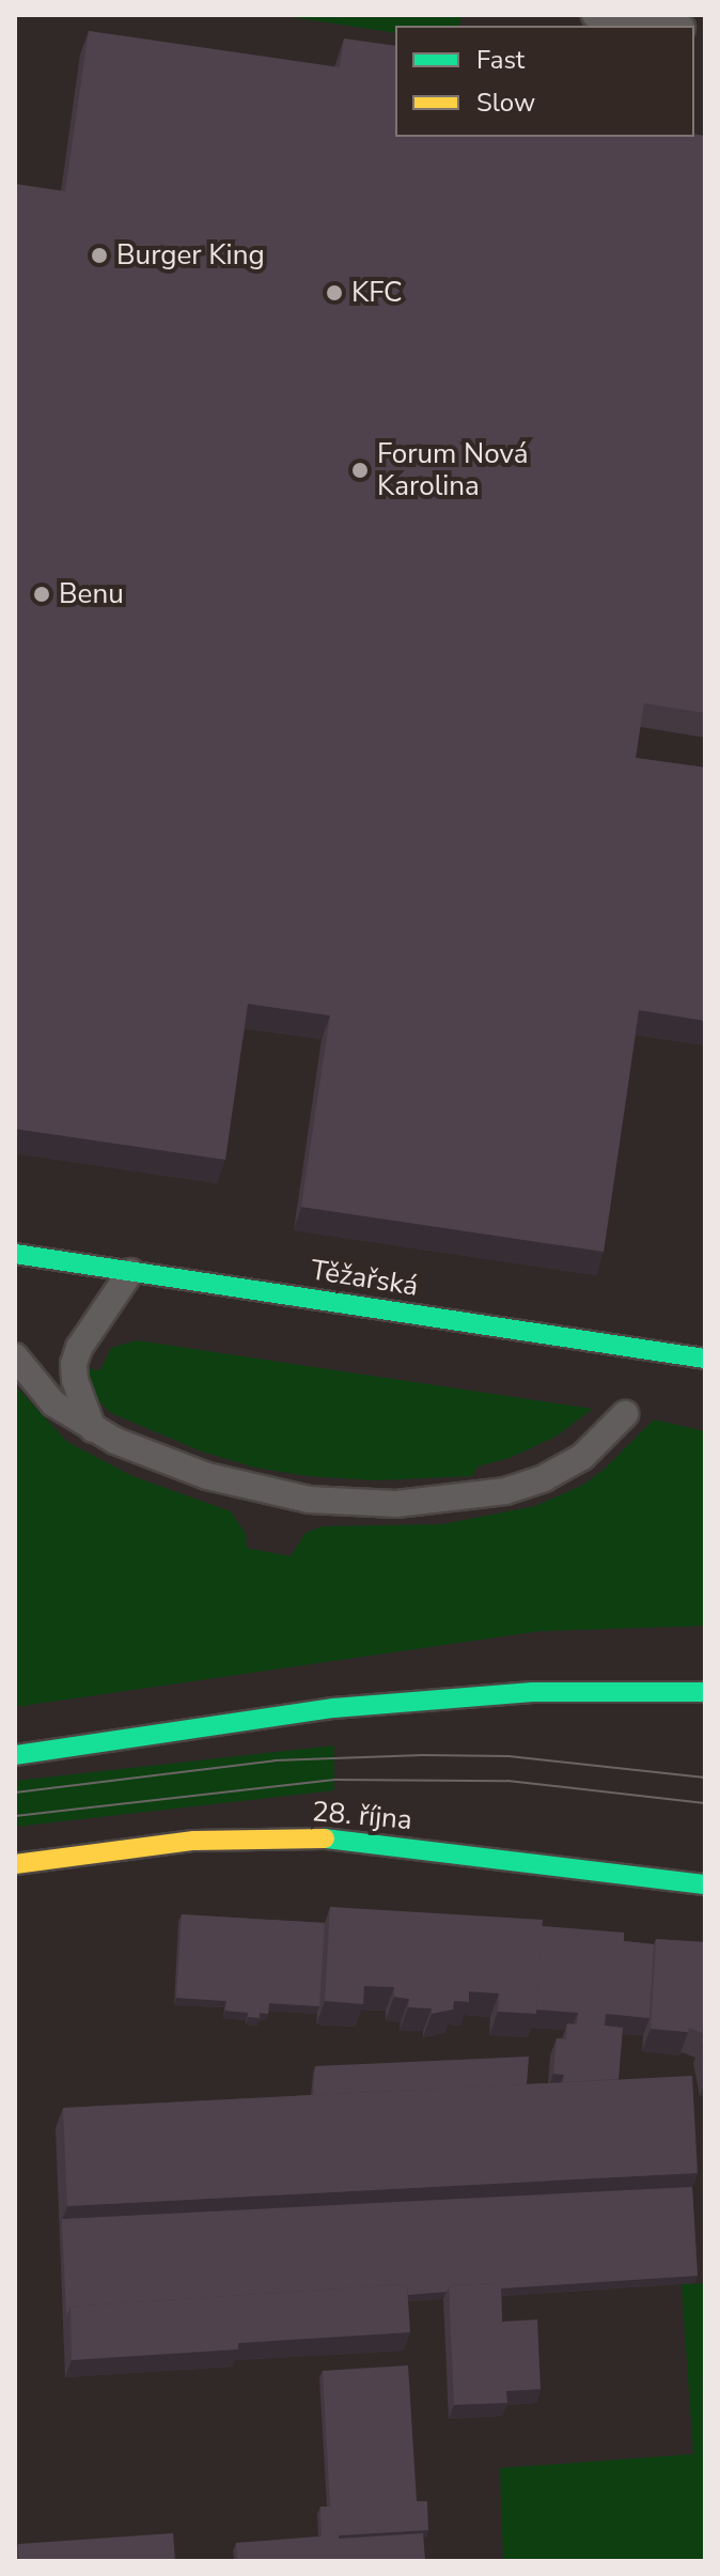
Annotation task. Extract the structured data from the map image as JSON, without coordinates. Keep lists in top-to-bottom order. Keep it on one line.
{"streets":{"street":["Těžařská","28. října"]},"places":["Burger King","KFC","Forum Nová Karolina","Benu"],"legend":["Fast","Slow"]}
